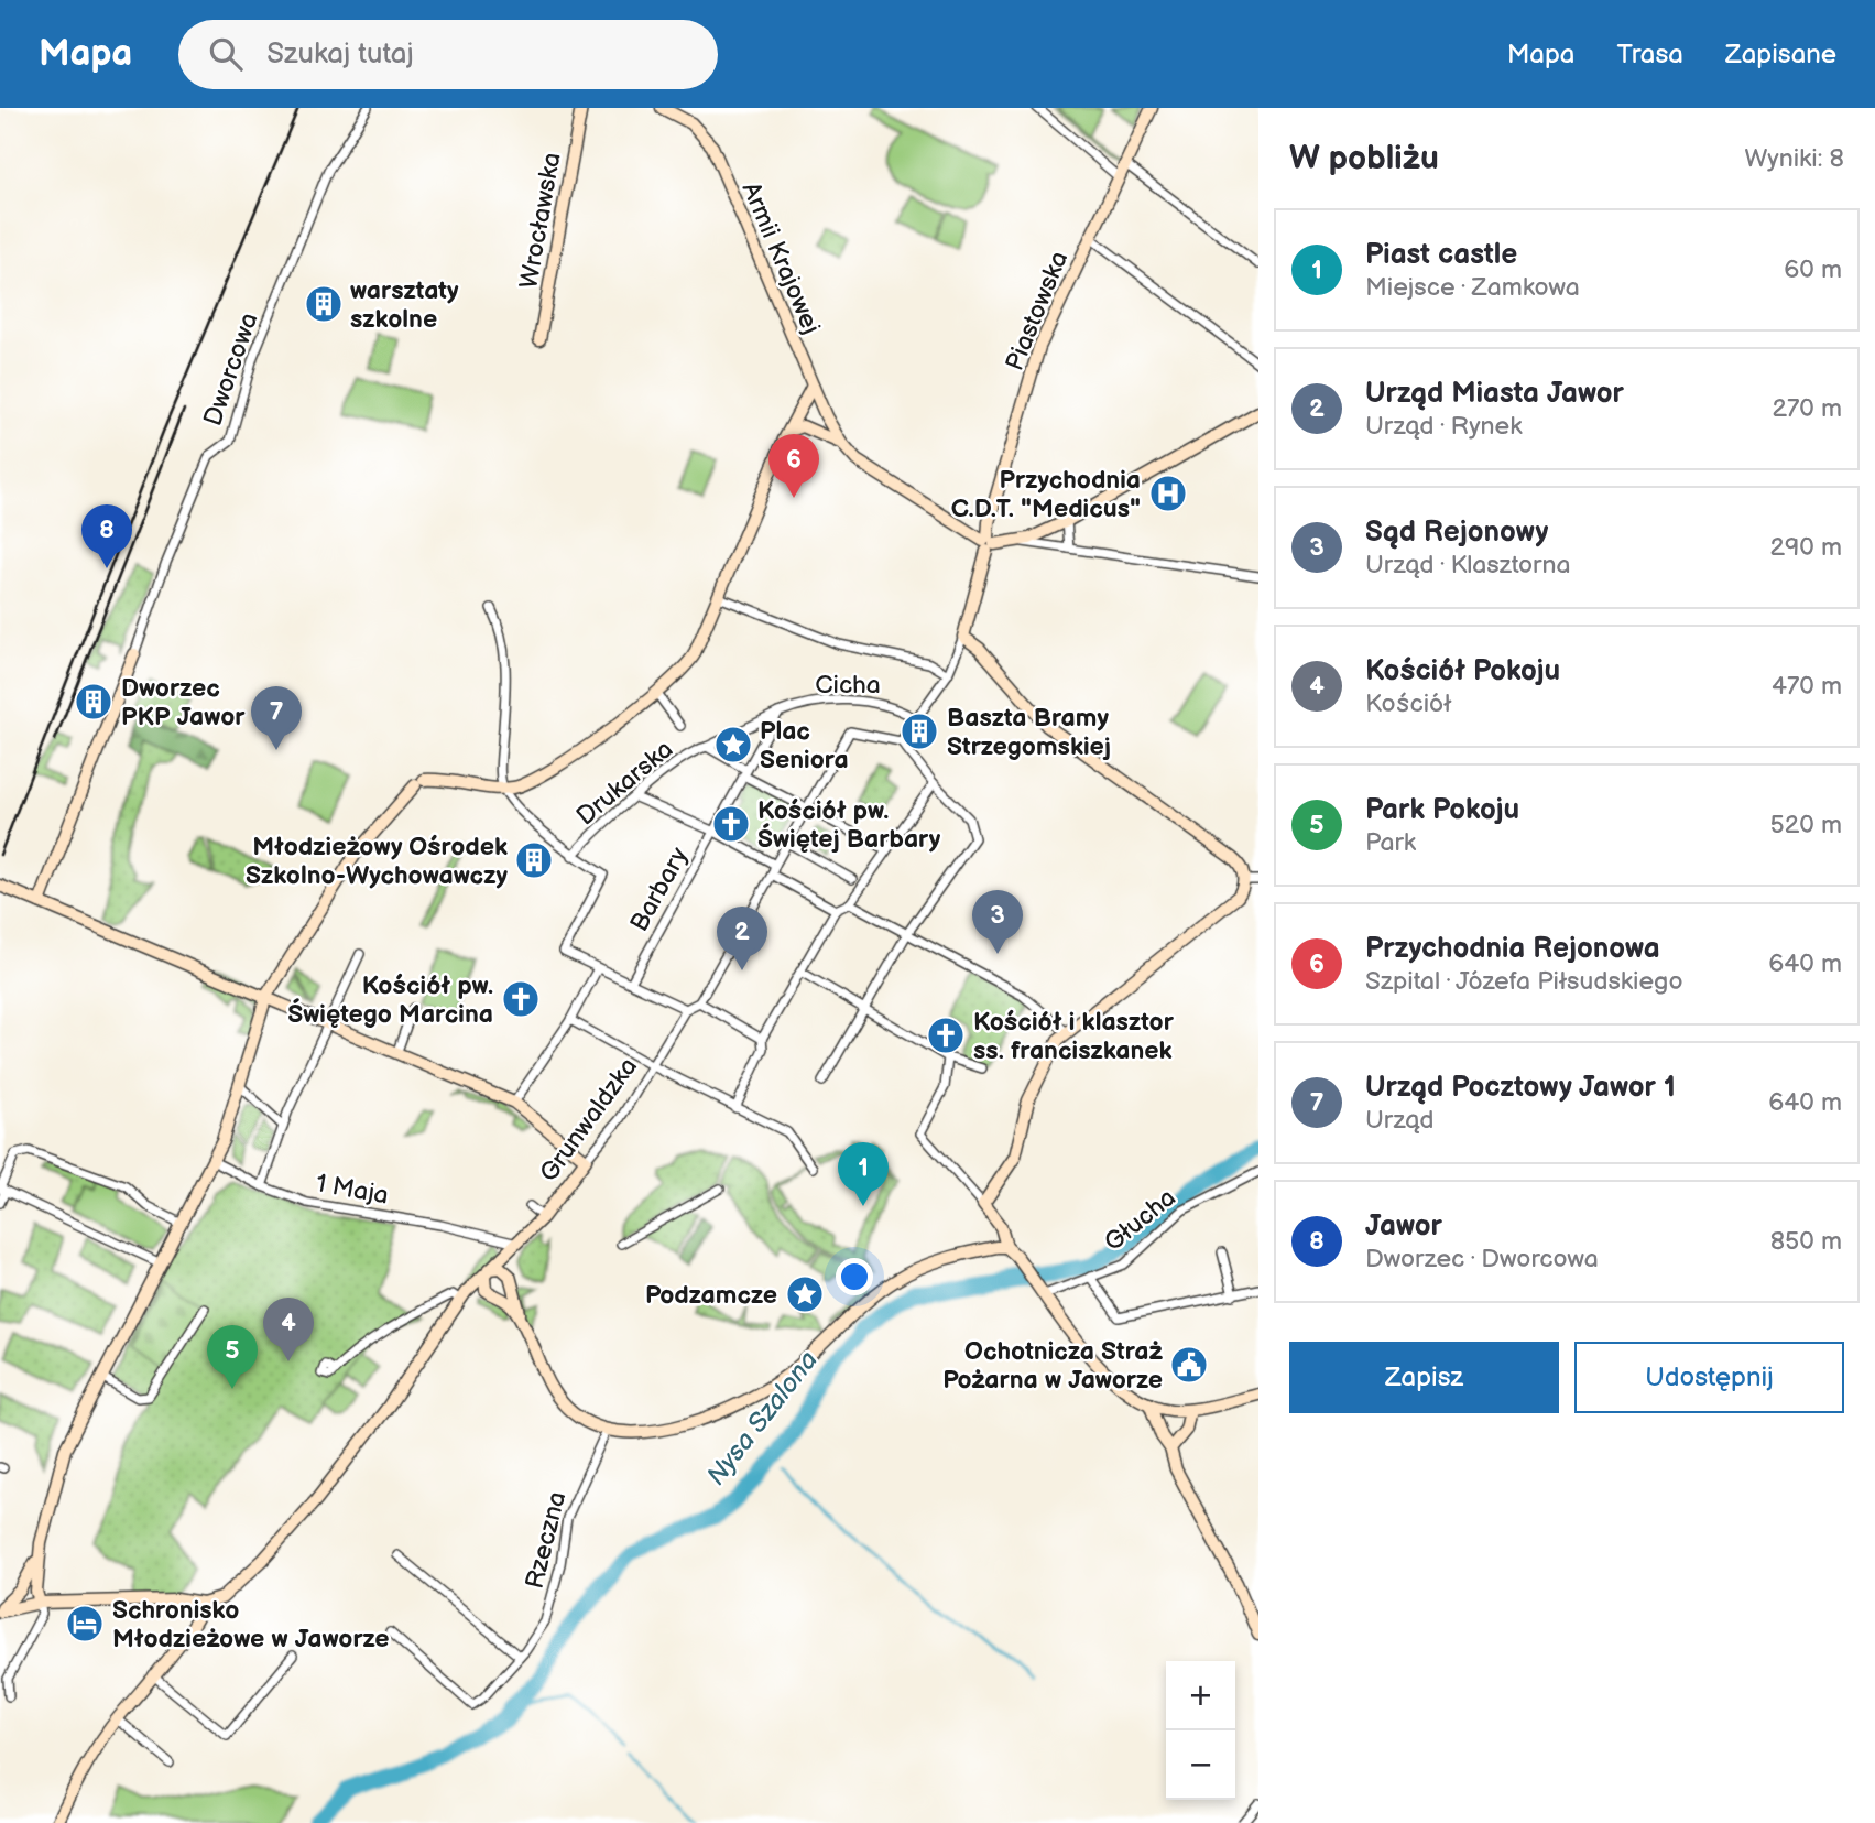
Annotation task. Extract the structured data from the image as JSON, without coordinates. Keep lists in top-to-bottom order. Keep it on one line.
{"streets":{"street":["Wrocławska","Armii Krajowej","Piastowska","Dworcowa","Cicha","Drukarska","Barbary","Grunwaldzka","1 Maja","Głucha","Rzeczna"]},"crossings":[["Armii Krajowej","Piastowska"],["Grunwaldzka","1 Maja"]],"water":["Nysa Szalona"],"places":{"building":["warsztaty szkolne","Dworzec PKP Jawor","Baszta Bramy Strzegomskiej","Młodzieżowy Ośrodek Szkolno-Wychowawczy"],"hospital":["Przychodnia C.D.T. \"Medicus\""],"place":["Plac Seniora","Podzamcze"],"church":["Kościół pw. Świętej Barbary","Kościół pw. Świętego Marcina","Kościół i klasztor ss. franciszkanek"],"public building":["Ochotnicza Straż Pożarna w Jaworze"],"hotel":["Schronisko Młodzieżowe w Jaworze"]},"page":{"header":"Mapa","search":"Szukaj tutaj","nav":["Mapa","Trasa","Zapisane"],"heading":["W pobliżu","Wyniki: 8"],"list":[{"mark":"1","name":"Piast castle","note":"Miejsce · Zamkowa","value":"60 m"},{"mark":"2","name":"Urząd Miasta Jawor","note":"Urząd · Rynek","value":"270 m"},{"mark":"3","name":"Sąd Rejonowy","note":"Urząd · Klasztorna","value":"290 m"},{"mark":"4","name":"Kościół Pokoju","note":"Kościół","value":"470 m"},{"mark":"5","name":"Park Pokoju","note":"Park","value":"520 m"},{"mark":"6","name":"Przychodnia Rejonowa","note":"Szpital · Józefa Piłsudskiego","value":"640 m"},{"mark":"7","name":"Urząd Pocztowy Jawor 1","note":"Urząd","value":"640 m"},{"mark":"8","name":"Jawor","note":"Dworzec · Dworcowa","value":"850 m"}],"pins":["6","8","7","3","2","1","4","5"],"buttons":["Zapisz","Udostępnij"],"map_buttons":["+","−"]}}
